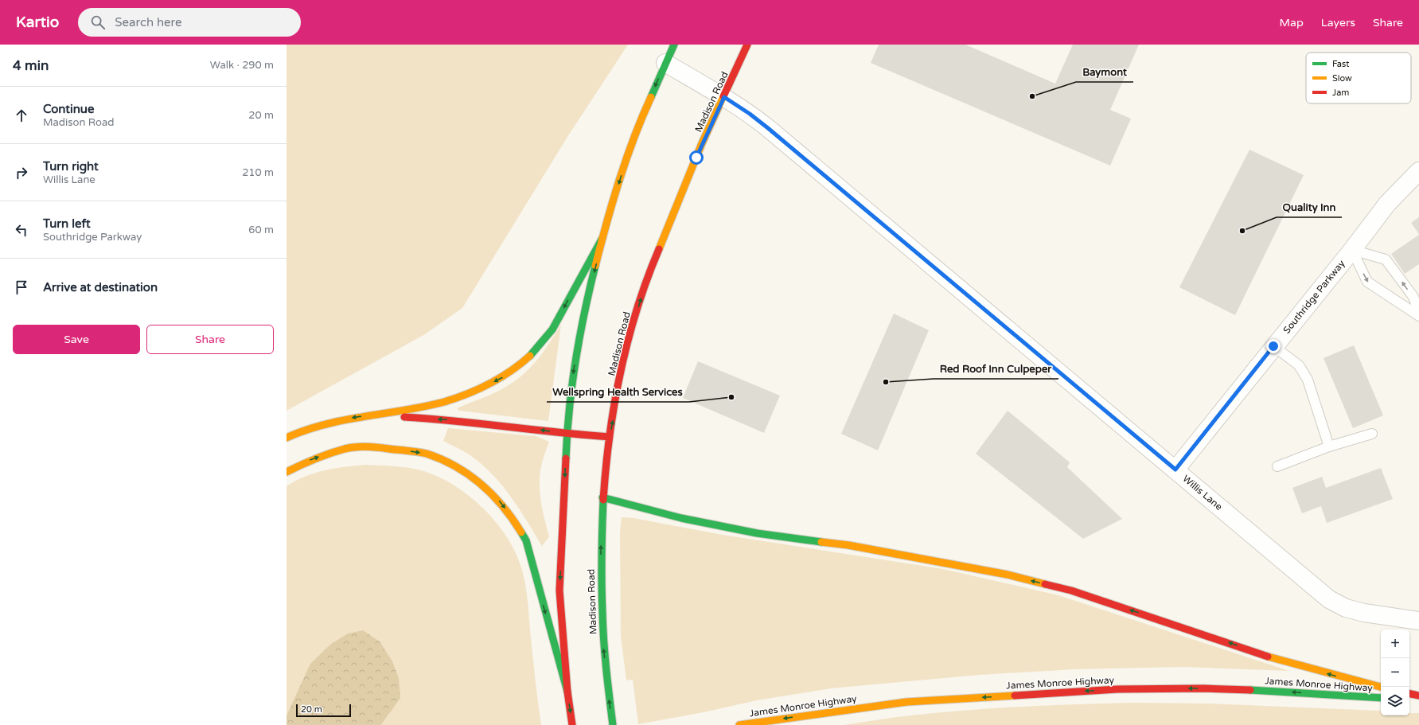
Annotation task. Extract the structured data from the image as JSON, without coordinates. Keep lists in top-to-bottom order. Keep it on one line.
{"streets":{"main road":["Madison Road","James Monroe Highway"],"street":["Southridge Parkway","Willis Lane"]},"crossings":[["Madison Road","Willis Lane"],["Southridge Parkway","Willis Lane"]],"places":["Baymont","Quality Inn","Red Roof Inn Culpeper","Wellspring Health Services"],"legend":["Fast","Slow","Jam"],"scale_bar":"20 m","page":{"header":"Kartio","search":"Search here","nav":["Map","Layers","Share"],"heading":["4 min","Walk · 290 m"],"list":[["Continue","Madison Road","20 m"],["Turn right","Willis Lane","210 m"],["Turn left","Southridge Parkway","60 m"],"Arrive at destination"],"buttons":["Save","Share"],"map_buttons":["+","−"],"scale":"20 m"}}
